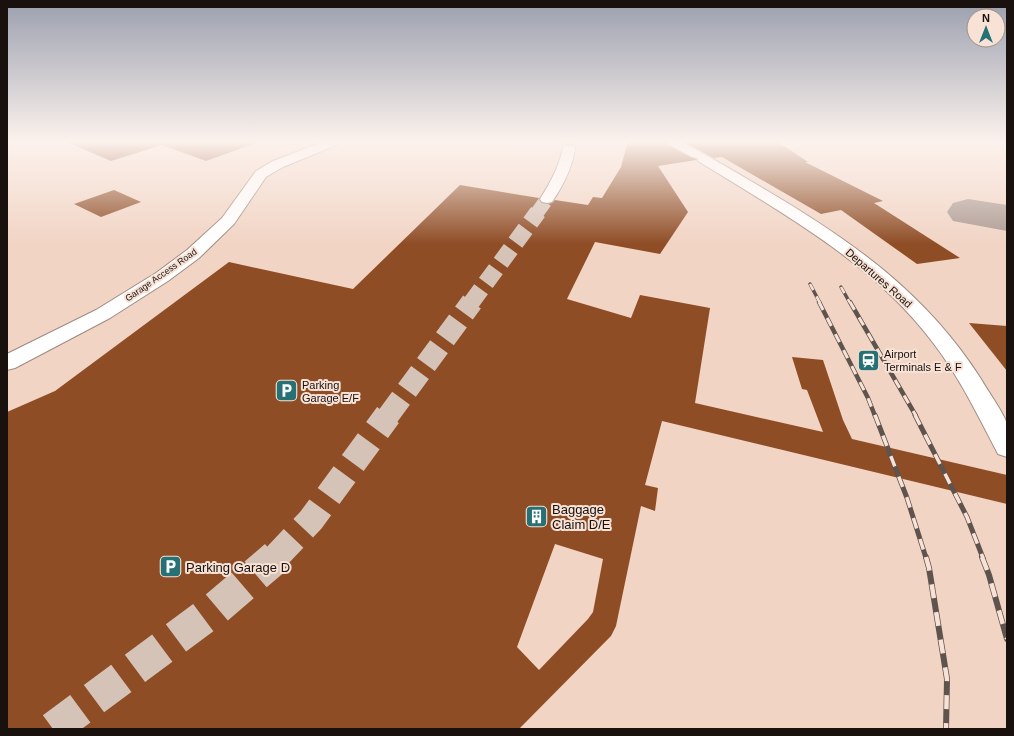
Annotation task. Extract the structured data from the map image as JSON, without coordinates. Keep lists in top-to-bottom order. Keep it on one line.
{"streets":{"street":["Garage Access Road","Departures Road"]},"places":{"station":["Airport Terminals E & F"],"parking":["Parking Garage E/F","Parking Garage D"],"building":["Baggage Claim D/E"]},"north":"top"}
